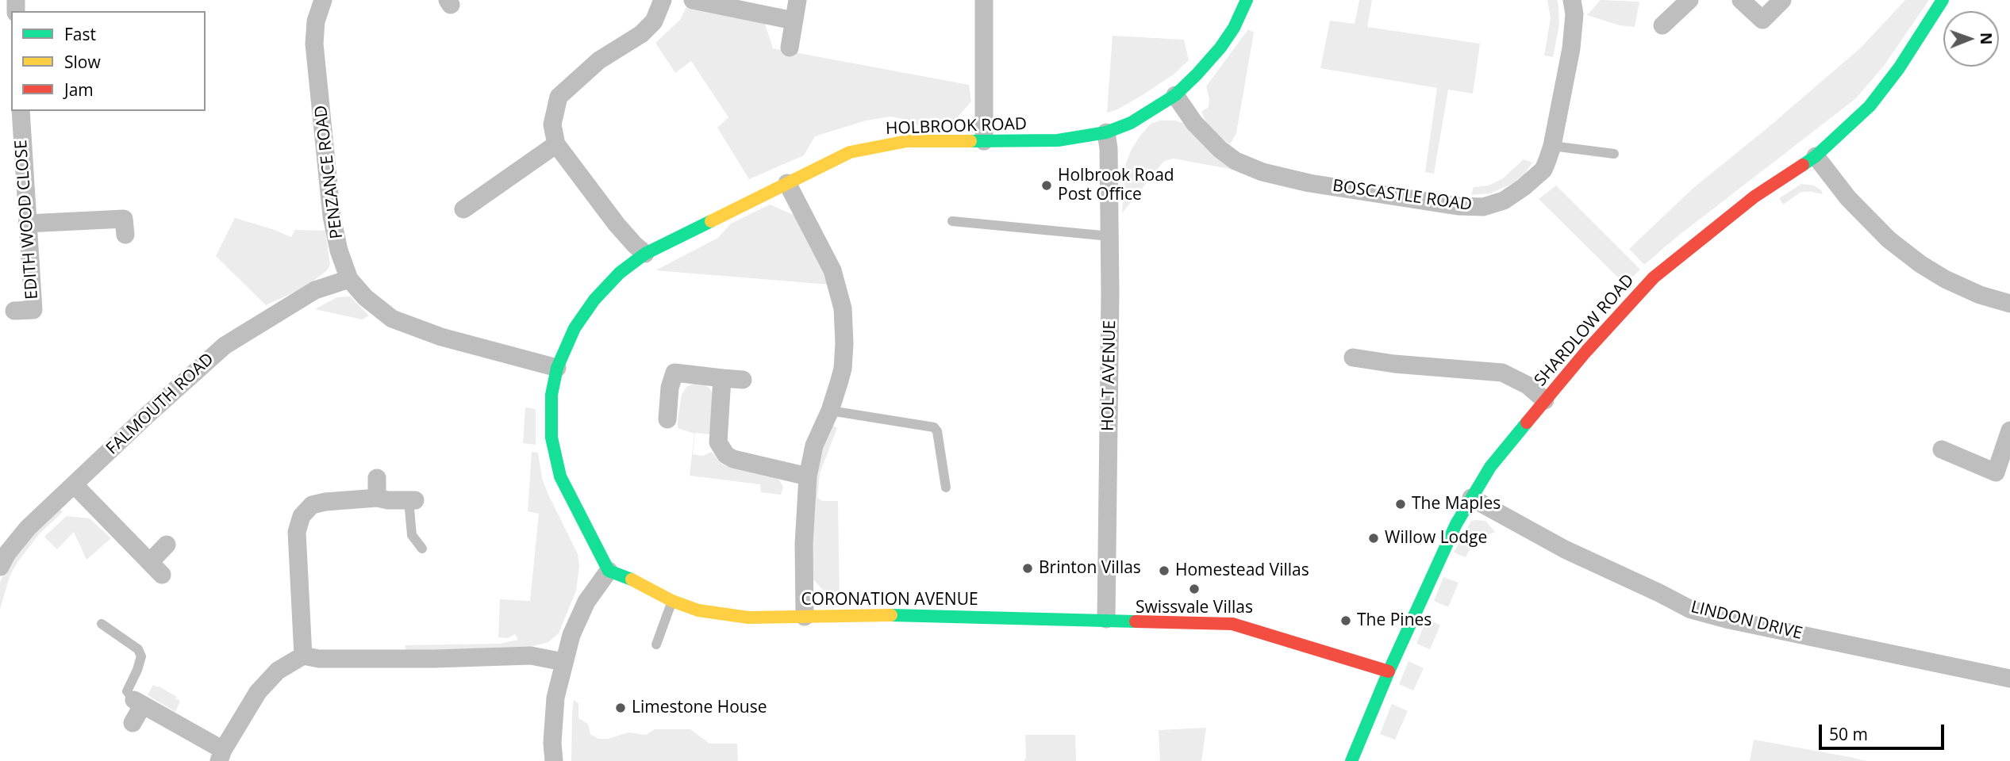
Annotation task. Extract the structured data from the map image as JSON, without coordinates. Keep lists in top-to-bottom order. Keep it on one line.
{"streets":{"street":["HOLBROOK ROAD","PENZANCE ROAD","BOSCASTLE ROAD","EDITH WOOD CLOSE","SHARDLOW ROAD","HOLT AVENUE","FALMOUTH ROAD","CORONATION AVENUE","LINDON DRIVE"]},"crossings":[["HOLBROOK ROAD","PENZANCE ROAD"],["HOLBROOK ROAD","BOSCASTLE ROAD"],["HOLBROOK ROAD","HOLT AVENUE"],["PENZANCE ROAD","FALMOUTH ROAD"],["SHARDLOW ROAD","CORONATION AVENUE"],["SHARDLOW ROAD","LINDON DRIVE"],["HOLT AVENUE","CORONATION AVENUE"]],"places":["Holbrook Road Post Office","The Maples","Willow Lodge","Brinton Villas","Homestead Villas","Swissvale Villas","The Pines","Limestone House"],"legend":["Fast","Slow","Jam"],"scale_bar":"50 m","north":"right"}
